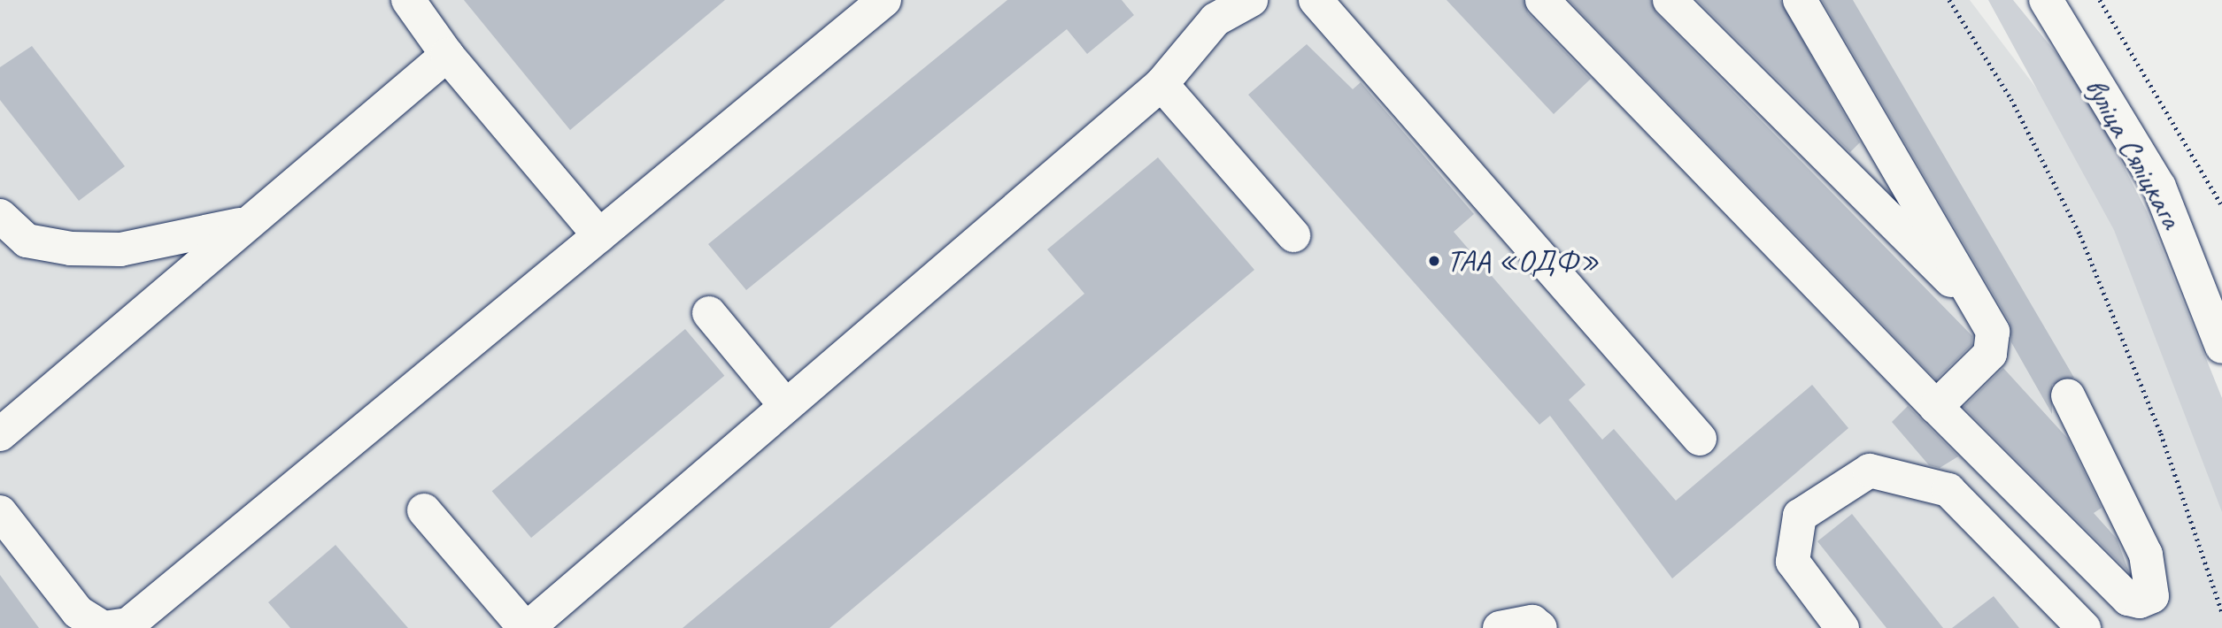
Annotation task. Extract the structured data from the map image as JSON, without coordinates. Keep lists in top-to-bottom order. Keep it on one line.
{"streets":{"main road":["вуліца Сяліцкага"]},"places":["ТАА «ОДФ»"]}
